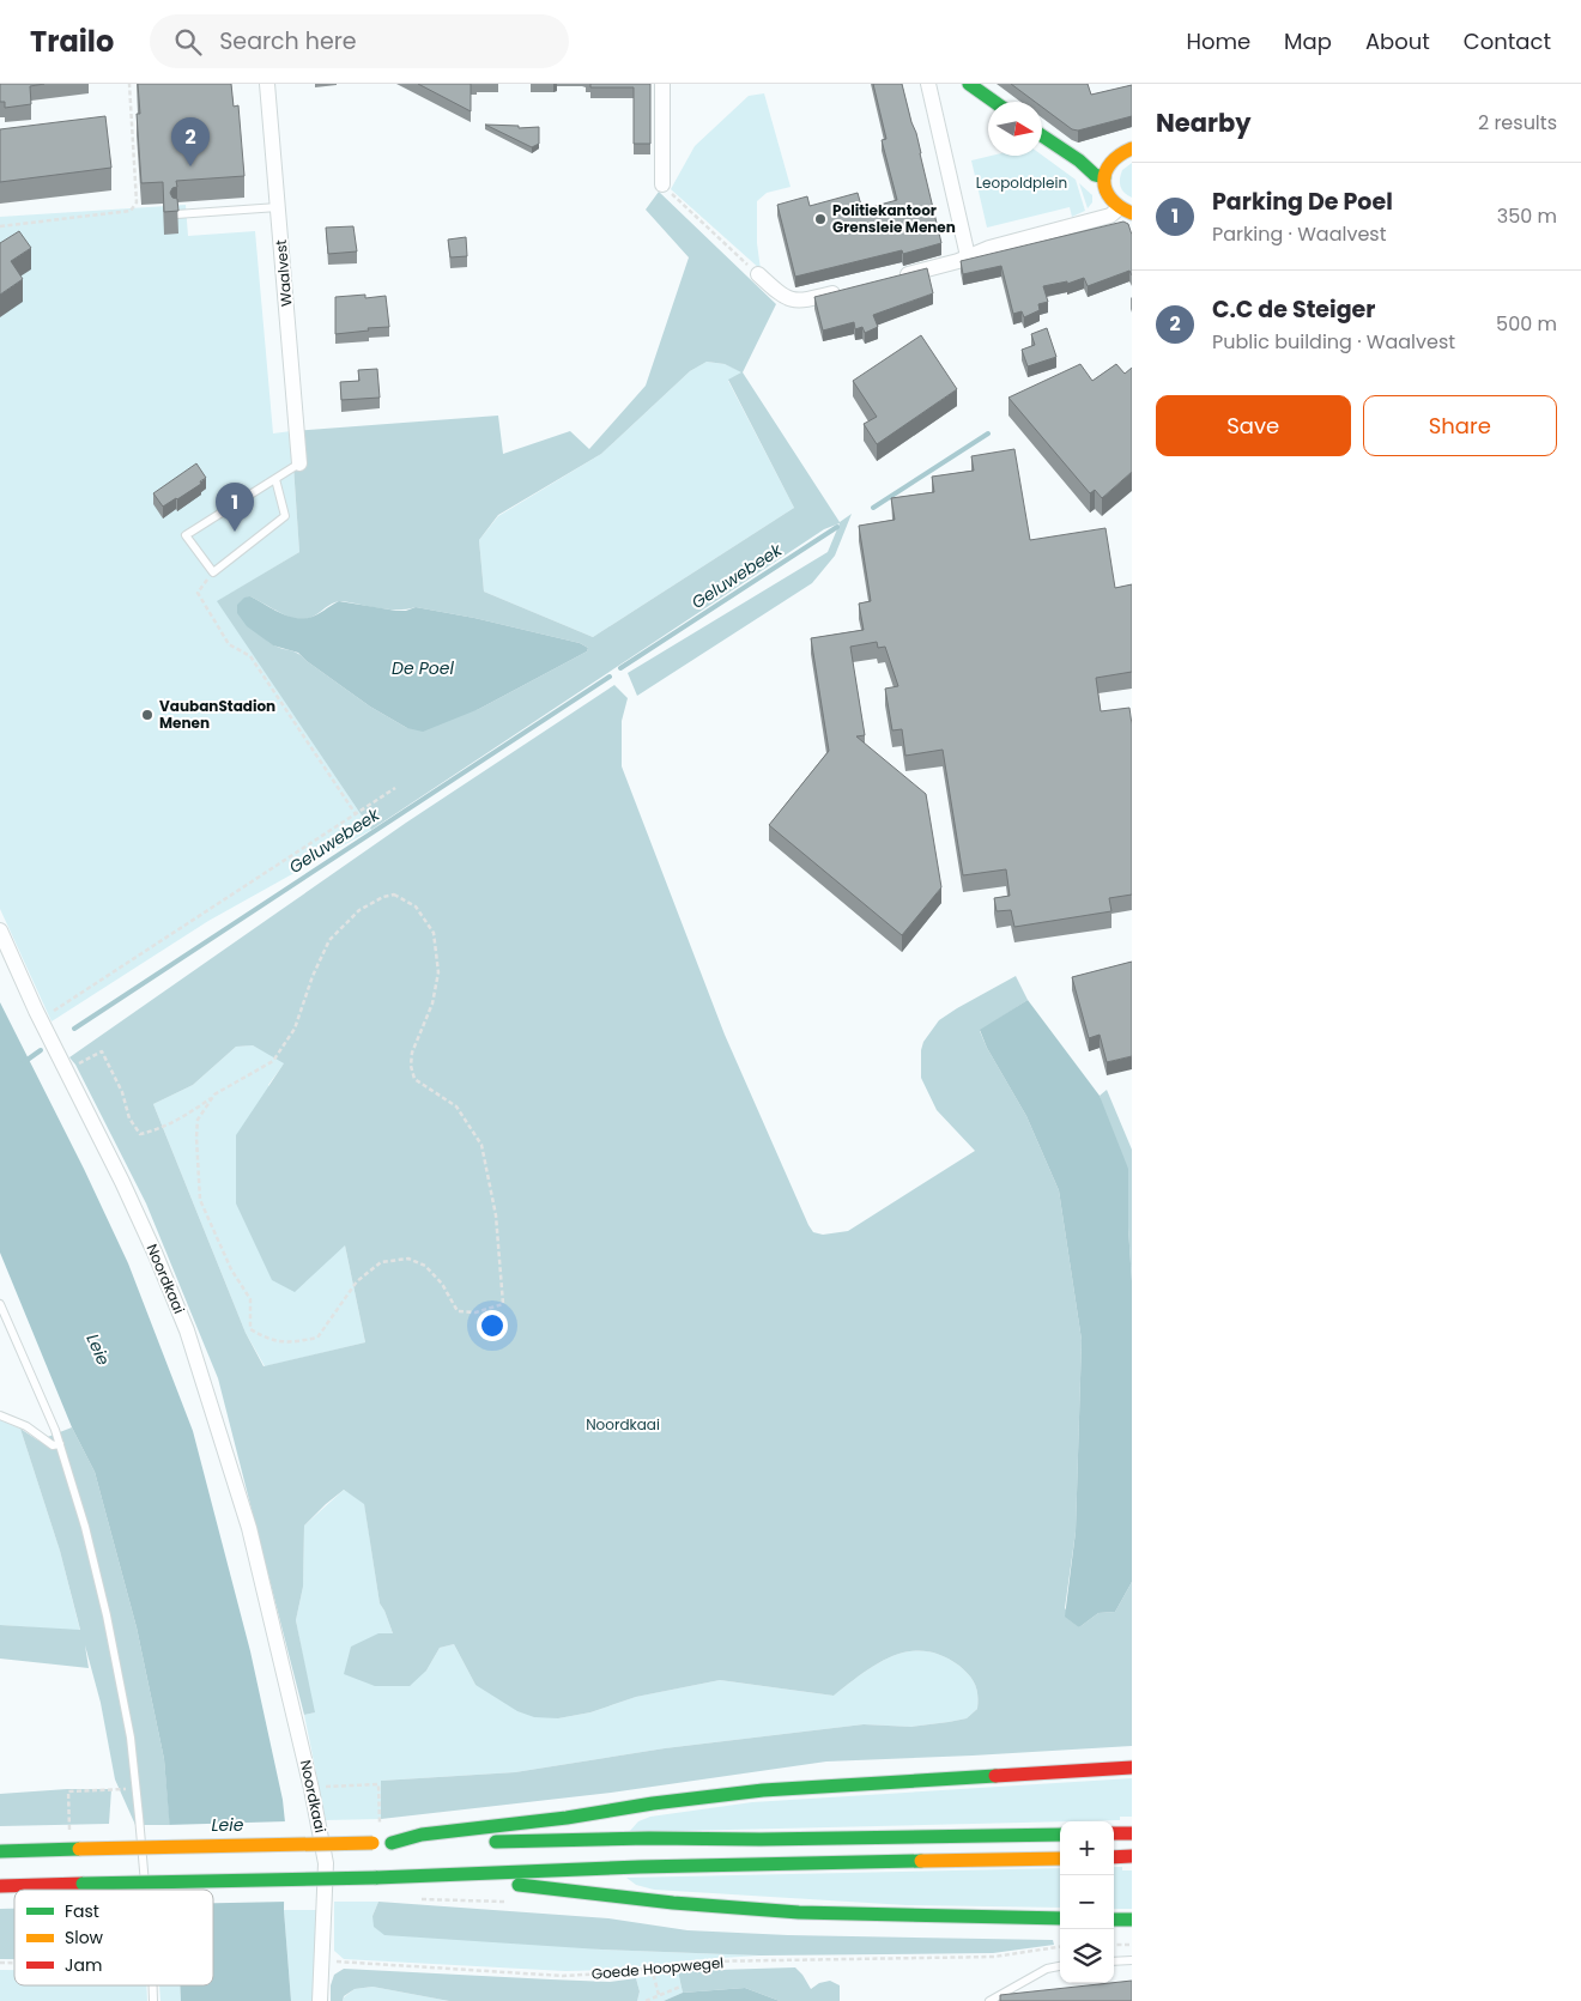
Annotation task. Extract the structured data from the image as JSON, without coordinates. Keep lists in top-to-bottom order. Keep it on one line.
{"streets":{"street":["Waalvest","Noordkaai"],"path":["Goede Hoopwegel"]},"crossings":[["Noordkaai","Goede Hoopwegel"]],"water":["Geluwebeek","De Poel","Leie"],"parks":["Leopoldplein","Noordkaai"],"places":["Politiekantoor Grensleie Menen","VaubanStadion Menen"],"legend":["Fast","Slow","Jam"],"north":"right","page":{"header":"Trailo","search":"Search here","nav":["Home","Map","About","Contact"],"heading":["Nearby","2 results"],"pins":["2","1"],"list":[{"mark":"1","name":"Parking De Poel","note":"Parking · Waalvest","value":"350 m"},{"mark":"2","name":"C.C de Steiger","note":"Public building · Waalvest","value":"500 m"}],"buttons":["Save","Share"],"map_buttons":["+","−"]}}
